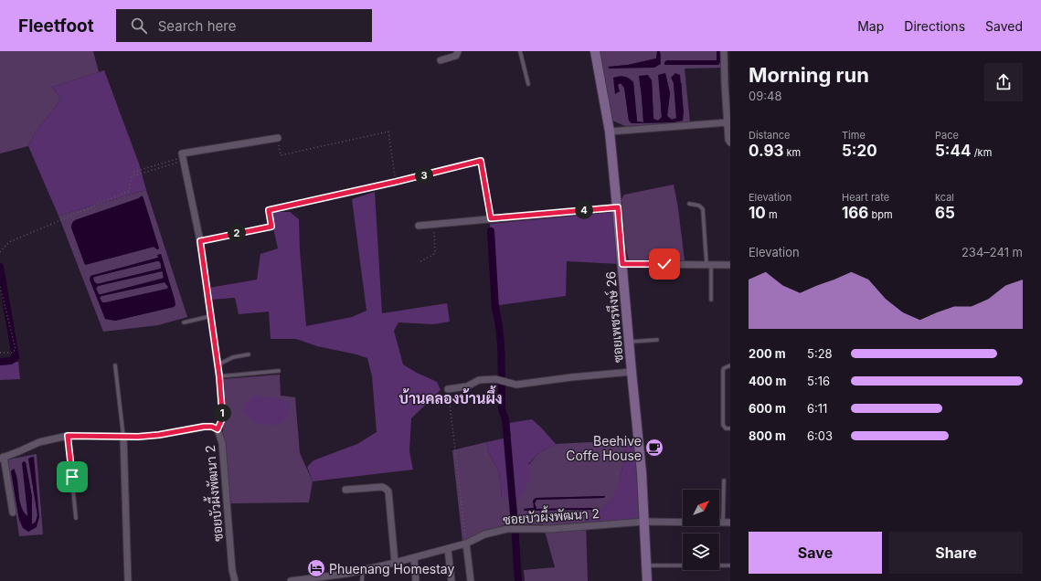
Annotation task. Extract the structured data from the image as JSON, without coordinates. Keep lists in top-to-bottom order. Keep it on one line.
{"streets":{"street":["ซอยเพชรหึงษ์ 26","ซอยบัวผึ้งพัฒนา 2"]},"crossings":[["ซอยเพชรหึงษ์ 26","ซอยบัวผึ้งพัฒนา 2"]],"districts":["บ้านคลองบ้านผึ้ง"],"places":{"cafe":["Beehive Coffe House"],"hotel":["Phuenang Homestay"]},"north":"top right","page":{"header":"Fleetfoot","search":"Search here","nav":["Map","Directions","Saved"],"heading":["Morning run","09:48"],"stats":[["Distance","0.93 km"],["Time","5:20"],["Pace","5:44 /km"],["Elevation","10 m"],["Heart rate","166 bpm"],["kcal","65"]],"pins":["3","4","2","1"],"chart":["Elevation","234–241 m"],"list":[{"name":"200 m","note":"5:28"},{"name":"400 m","note":"5:16"},{"name":"600 m","note":"6:11"},{"name":"800 m","note":"6:03"}],"buttons":["Save","Share"]}}
